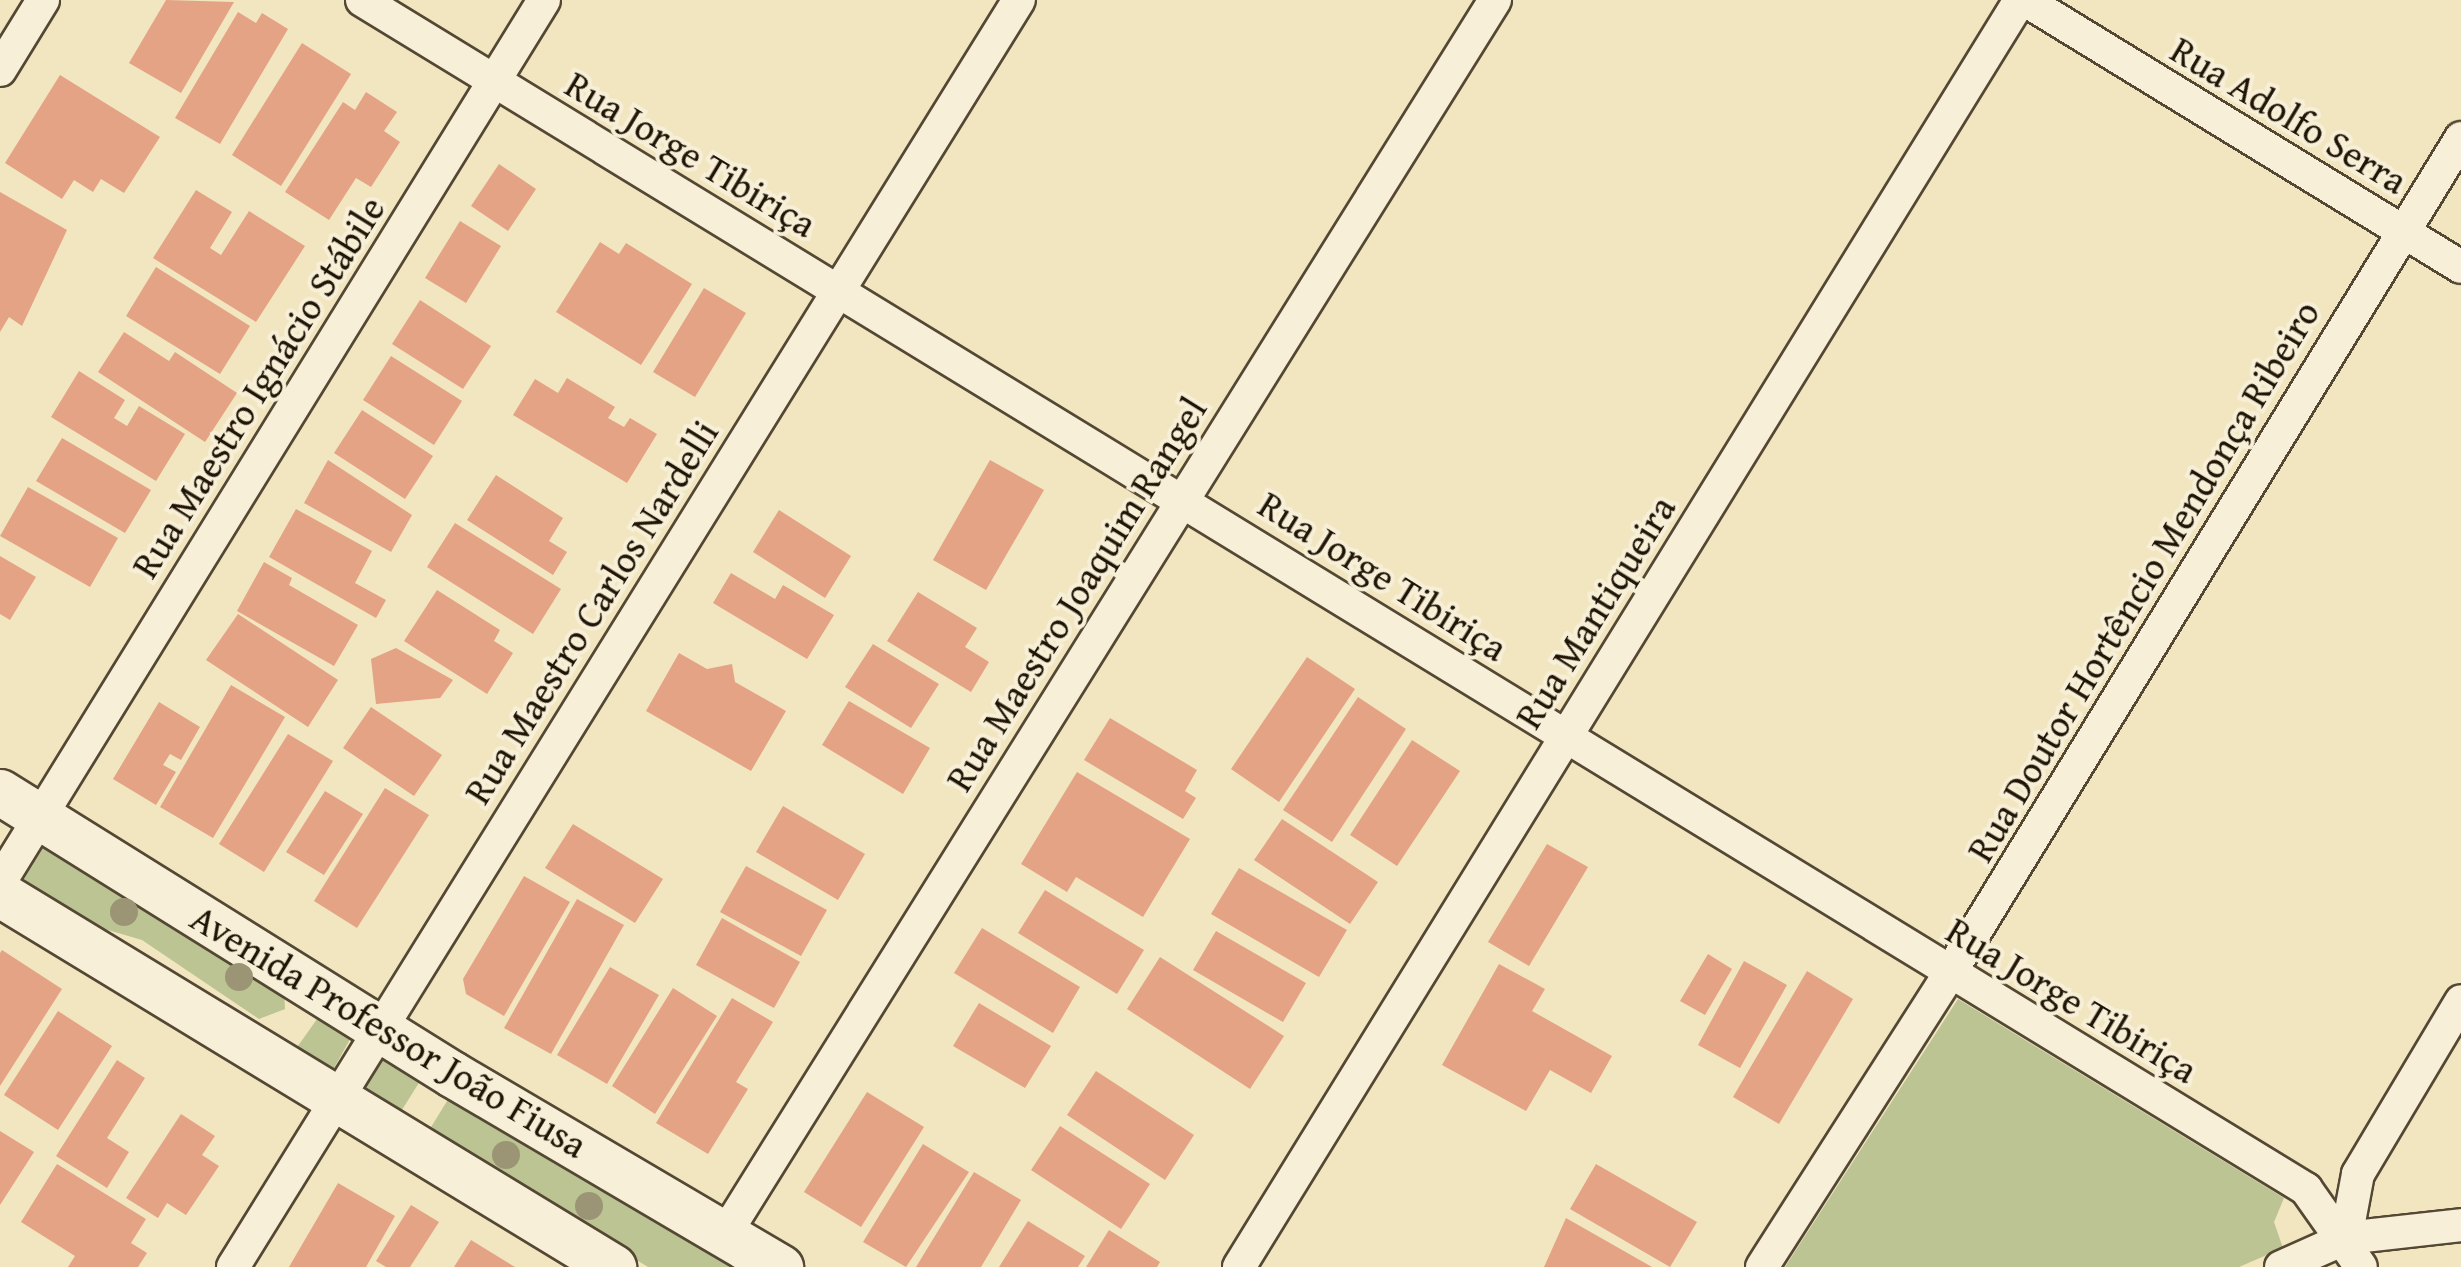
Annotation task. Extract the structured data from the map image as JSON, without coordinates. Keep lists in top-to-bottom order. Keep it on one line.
{"streets":{"main road":["Avenida Professor João Fiusa"],"street":["Rua Adolfo Serra","Rua Jorge Tibiriça","Rua Maestro Ignácio Stábile","Rua Doutor Hortêncio Mendonça Ribeiro","Rua Maestro Joaquim Rangel","Rua Maestro Carlos Nardelli","Rua Mantiqueira"]},"crossings":[["Rua Adolfo Serra","Rua Doutor Hortêncio Mendonça Ribeiro"],["Rua Adolfo Serra","Rua Mantiqueira"],["Rua Jorge Tibiriça","Rua Maestro Ignácio Stábile"],["Rua Jorge Tibiriça","Rua Doutor Hortêncio Mendonça Ribeiro"],["Rua Jorge Tibiriça","Rua Maestro Joaquim Rangel"],["Rua Jorge Tibiriça","Rua Maestro Carlos Nardelli"],["Rua Jorge Tibiriça","Rua Mantiqueira"],["Rua Maestro Ignácio Stábile","Avenida Professor João Fiusa"],["Rua Maestro Joaquim Rangel","Avenida Professor João Fiusa"],["Rua Maestro Carlos Nardelli","Avenida Professor João Fiusa"]]}
